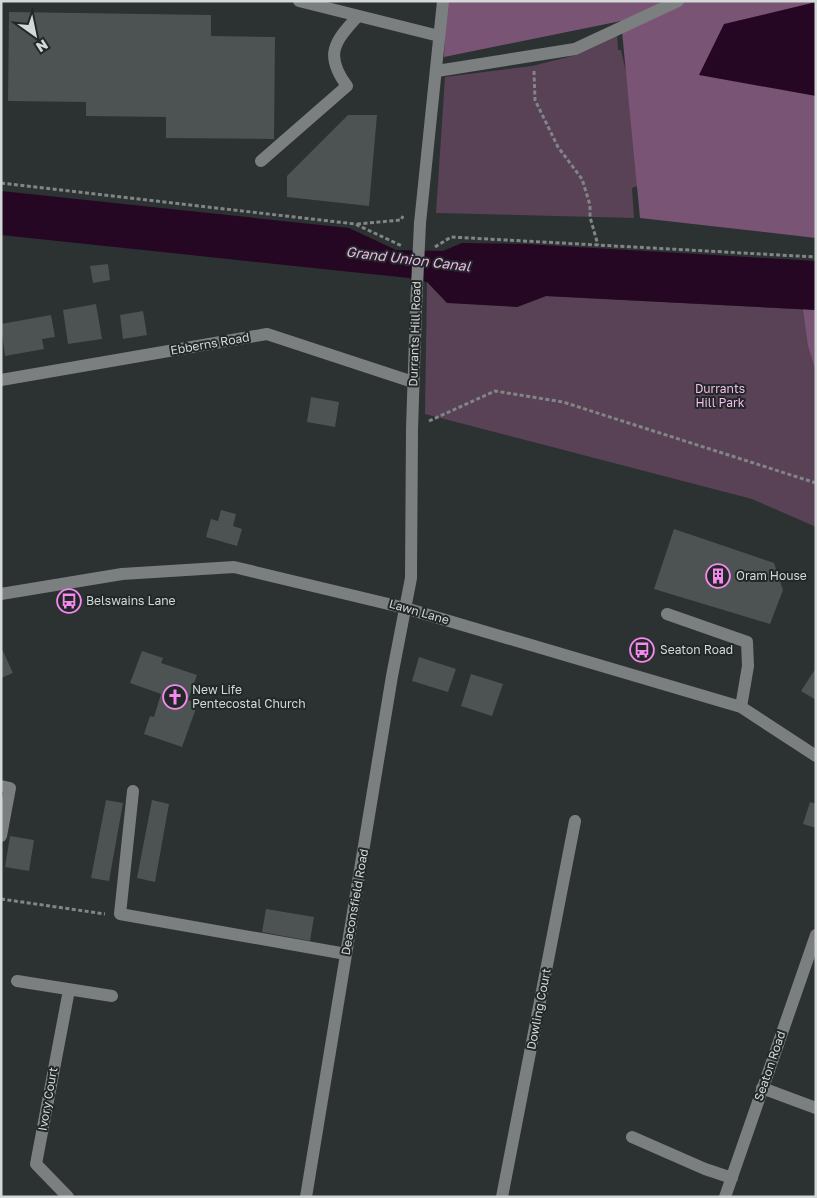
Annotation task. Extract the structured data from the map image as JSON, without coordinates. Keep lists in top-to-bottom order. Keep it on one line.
{"streets":{"street":["Durrants Hill Road","Ebberns Road","Lawn Lane","Deaconsfield Road","Dowling Court","Seaton Road","Ivory Court"]},"crossings":[["Durrants Hill Road","Ebberns Road"],["Durrants Hill Road","Lawn Lane"],["Durrants Hill Road","Deaconsfield Road"],["Lawn Lane","Deaconsfield Road"]],"water":["Grand Union Canal"],"parks":["Durrants Hill Park"],"places":{"building":["Oram House"],"bus stop":["Belswains Lane","Seaton Road"],"church":["New Life Pentecostal Church"]},"north":"bottom right"}
